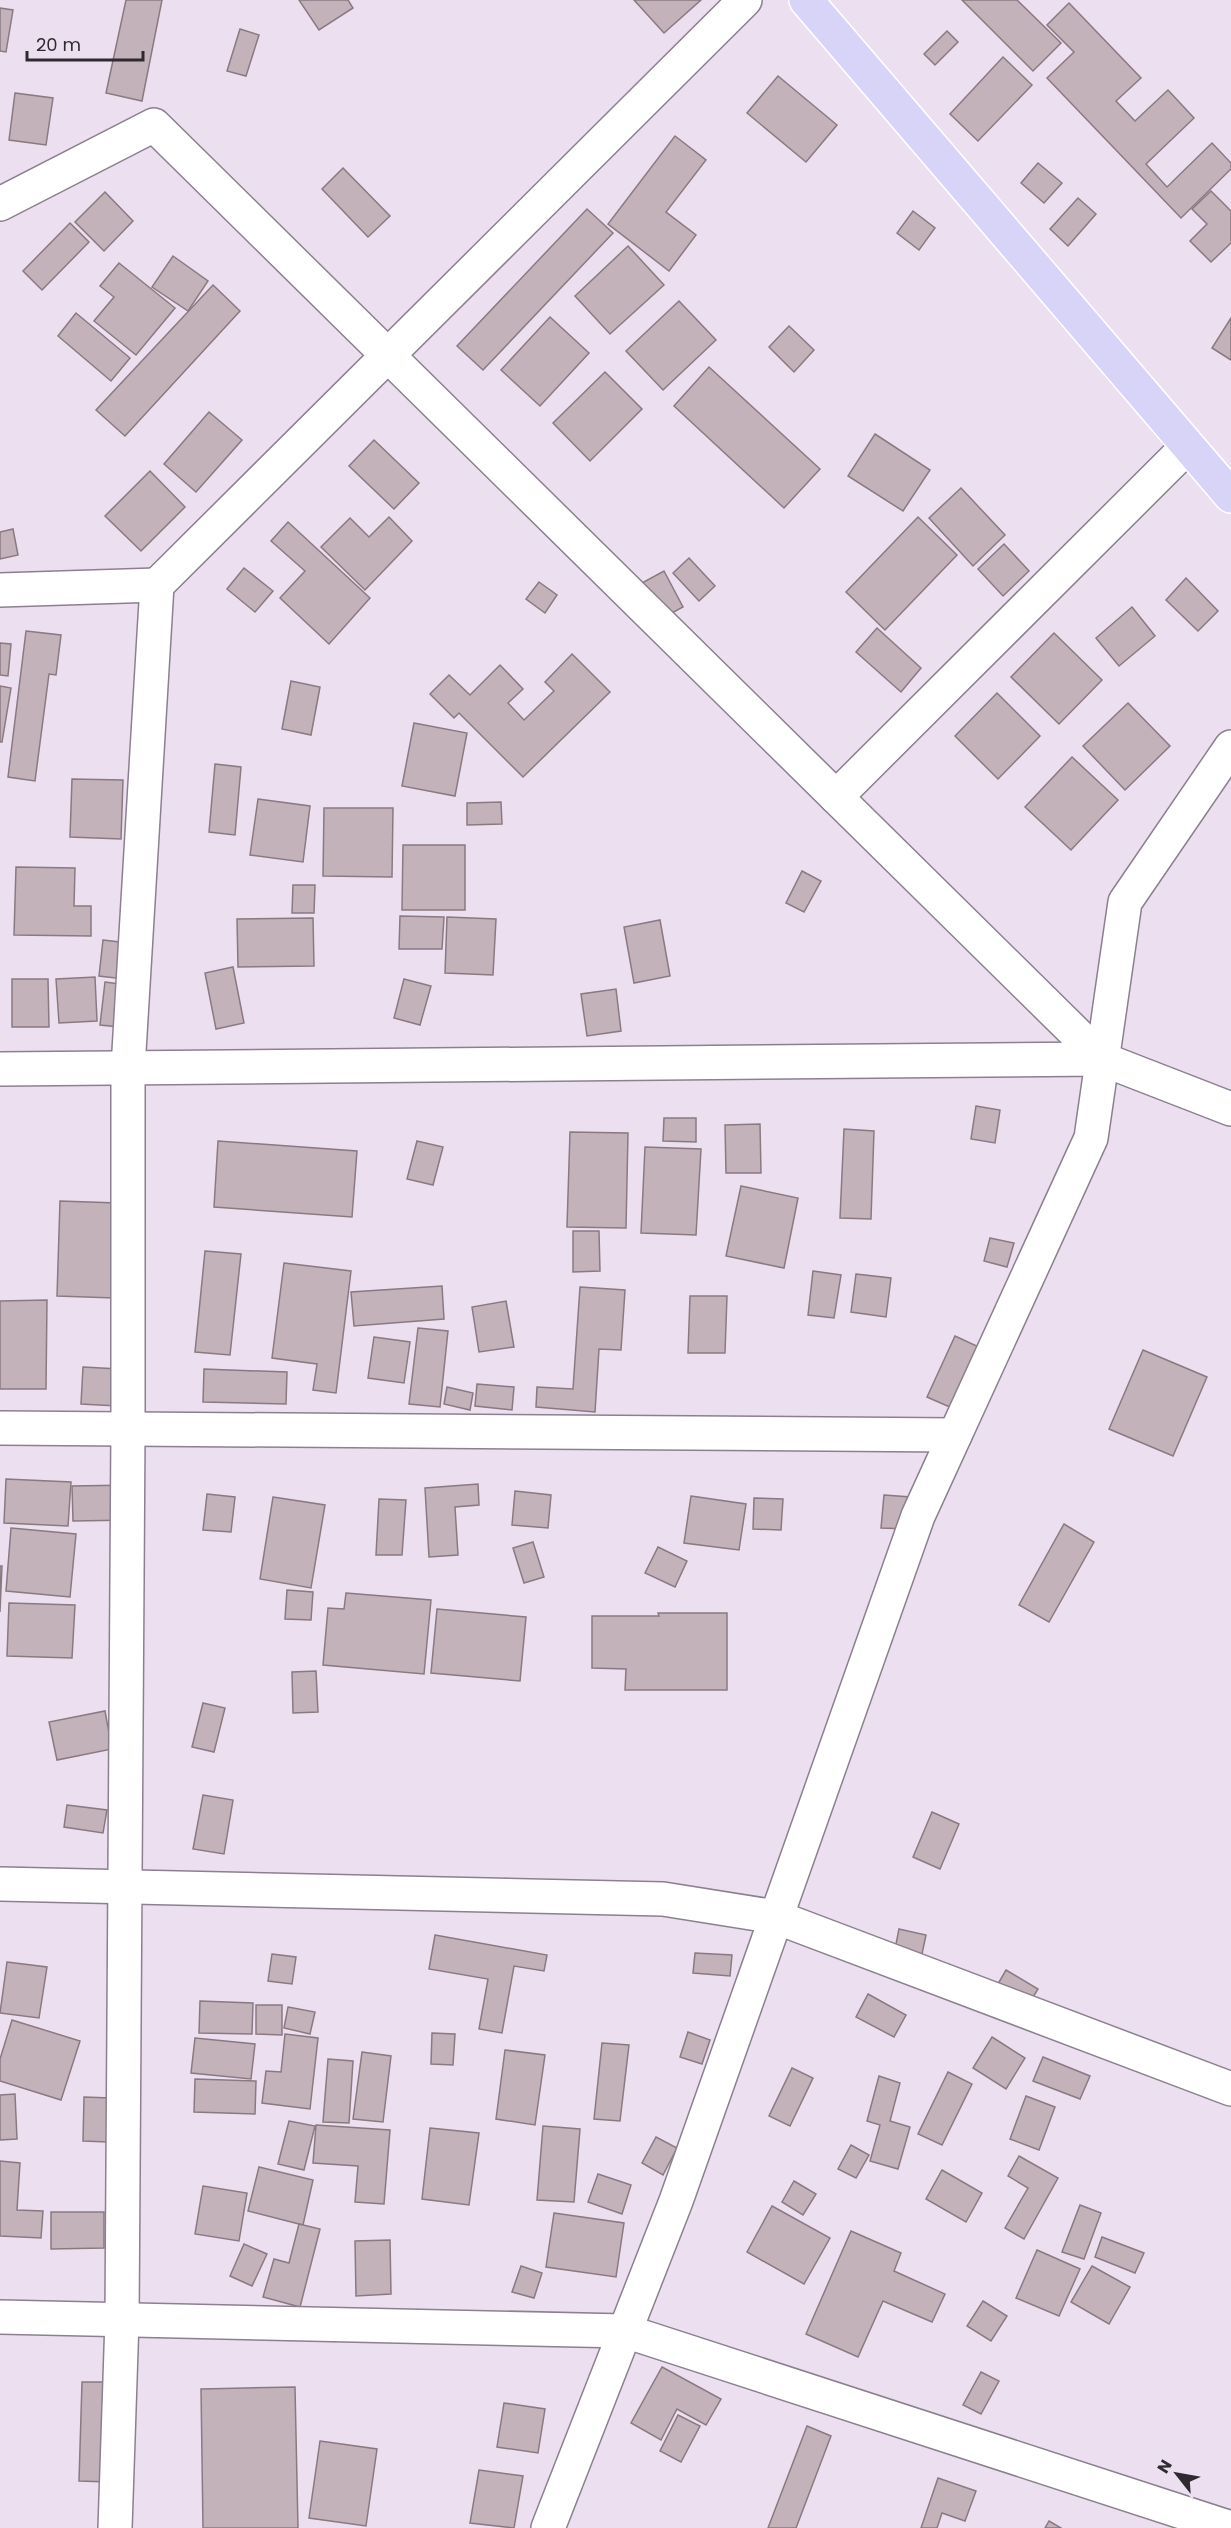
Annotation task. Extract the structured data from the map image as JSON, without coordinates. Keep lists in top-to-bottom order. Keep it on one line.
{"scale_bar":"20 m","north":"top left"}
